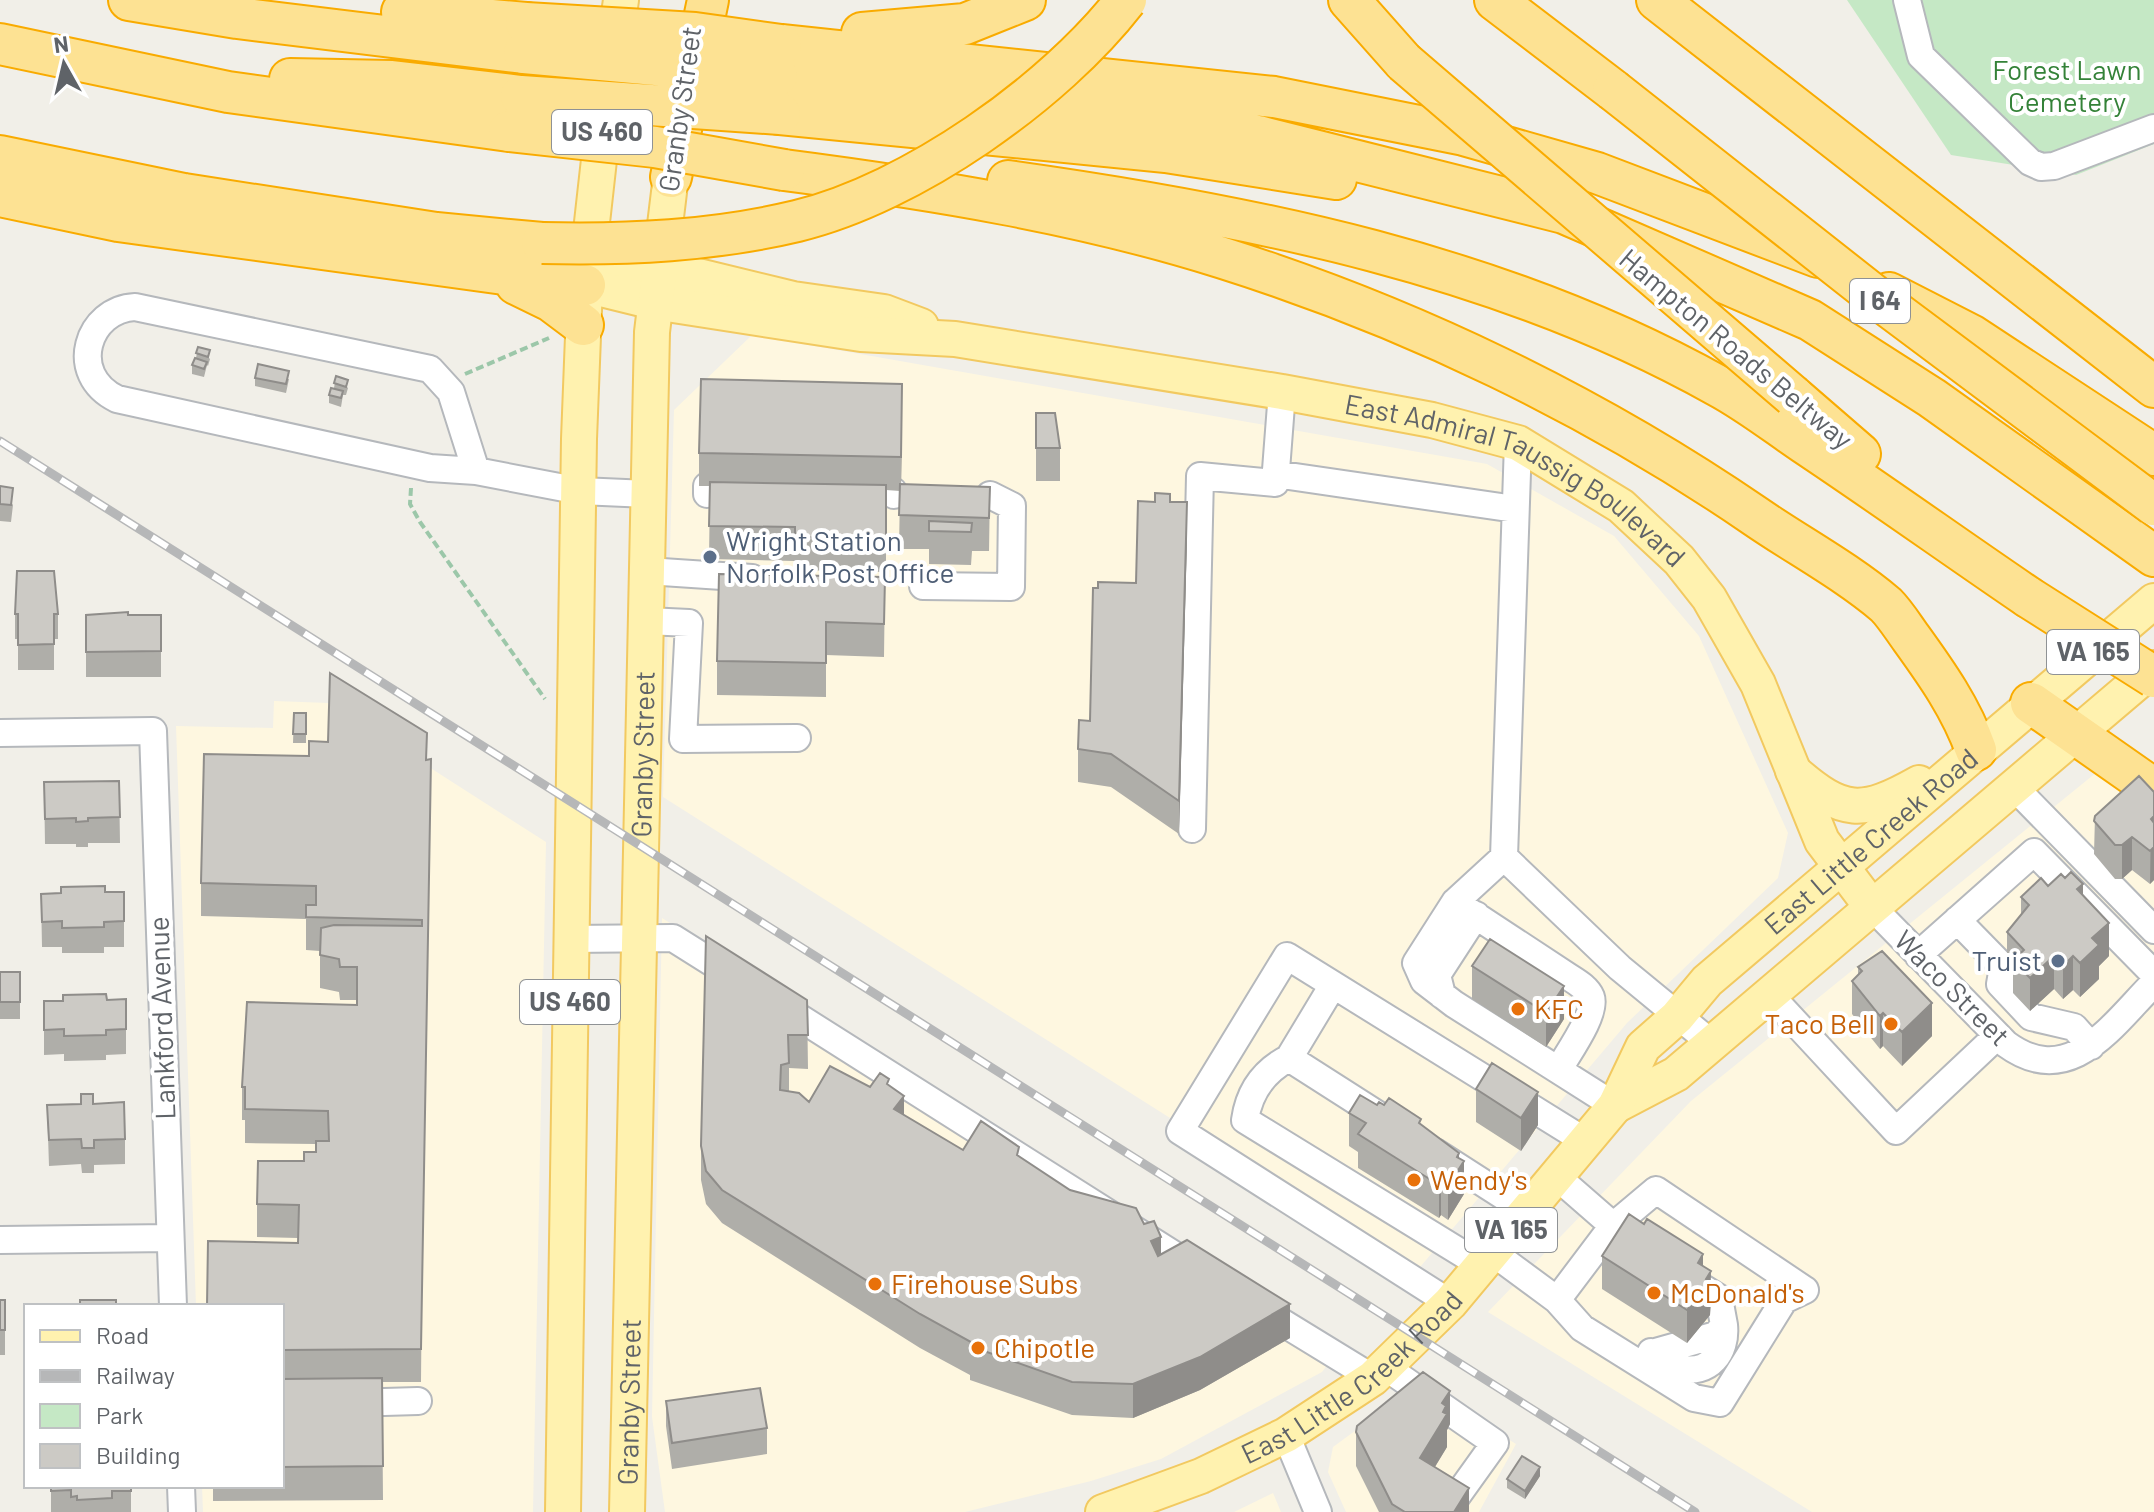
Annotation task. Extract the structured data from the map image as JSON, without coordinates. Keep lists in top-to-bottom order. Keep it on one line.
{"streets":{"highway":["I 64","Hampton Roads Beltway"],"main road":["Granby Street","US 460","East Admiral Taussig Boulevard","VA 165","East Little Creek Road"],"street":["Waco Street","Lankford Avenue"]},"crossings":[["Granby Street","East Admiral Taussig Boulevard"],["US 460","East Admiral Taussig Boulevard"],["East Admiral Taussig Boulevard","East Little Creek Road"],["East Admiral Taussig Boulevard","Waco Street"],["East Little Creek Road","Waco Street"]],"parks":["Forest Lawn Cemetery"],"places":["Wright Station Norfolk Post Office","Truist","KFC","Taco Bell","Wendy's","Firehouse Subs","McDonald's","Chipotle"],"legend":["Road","Railway","Park","Building"],"north":"top"}
